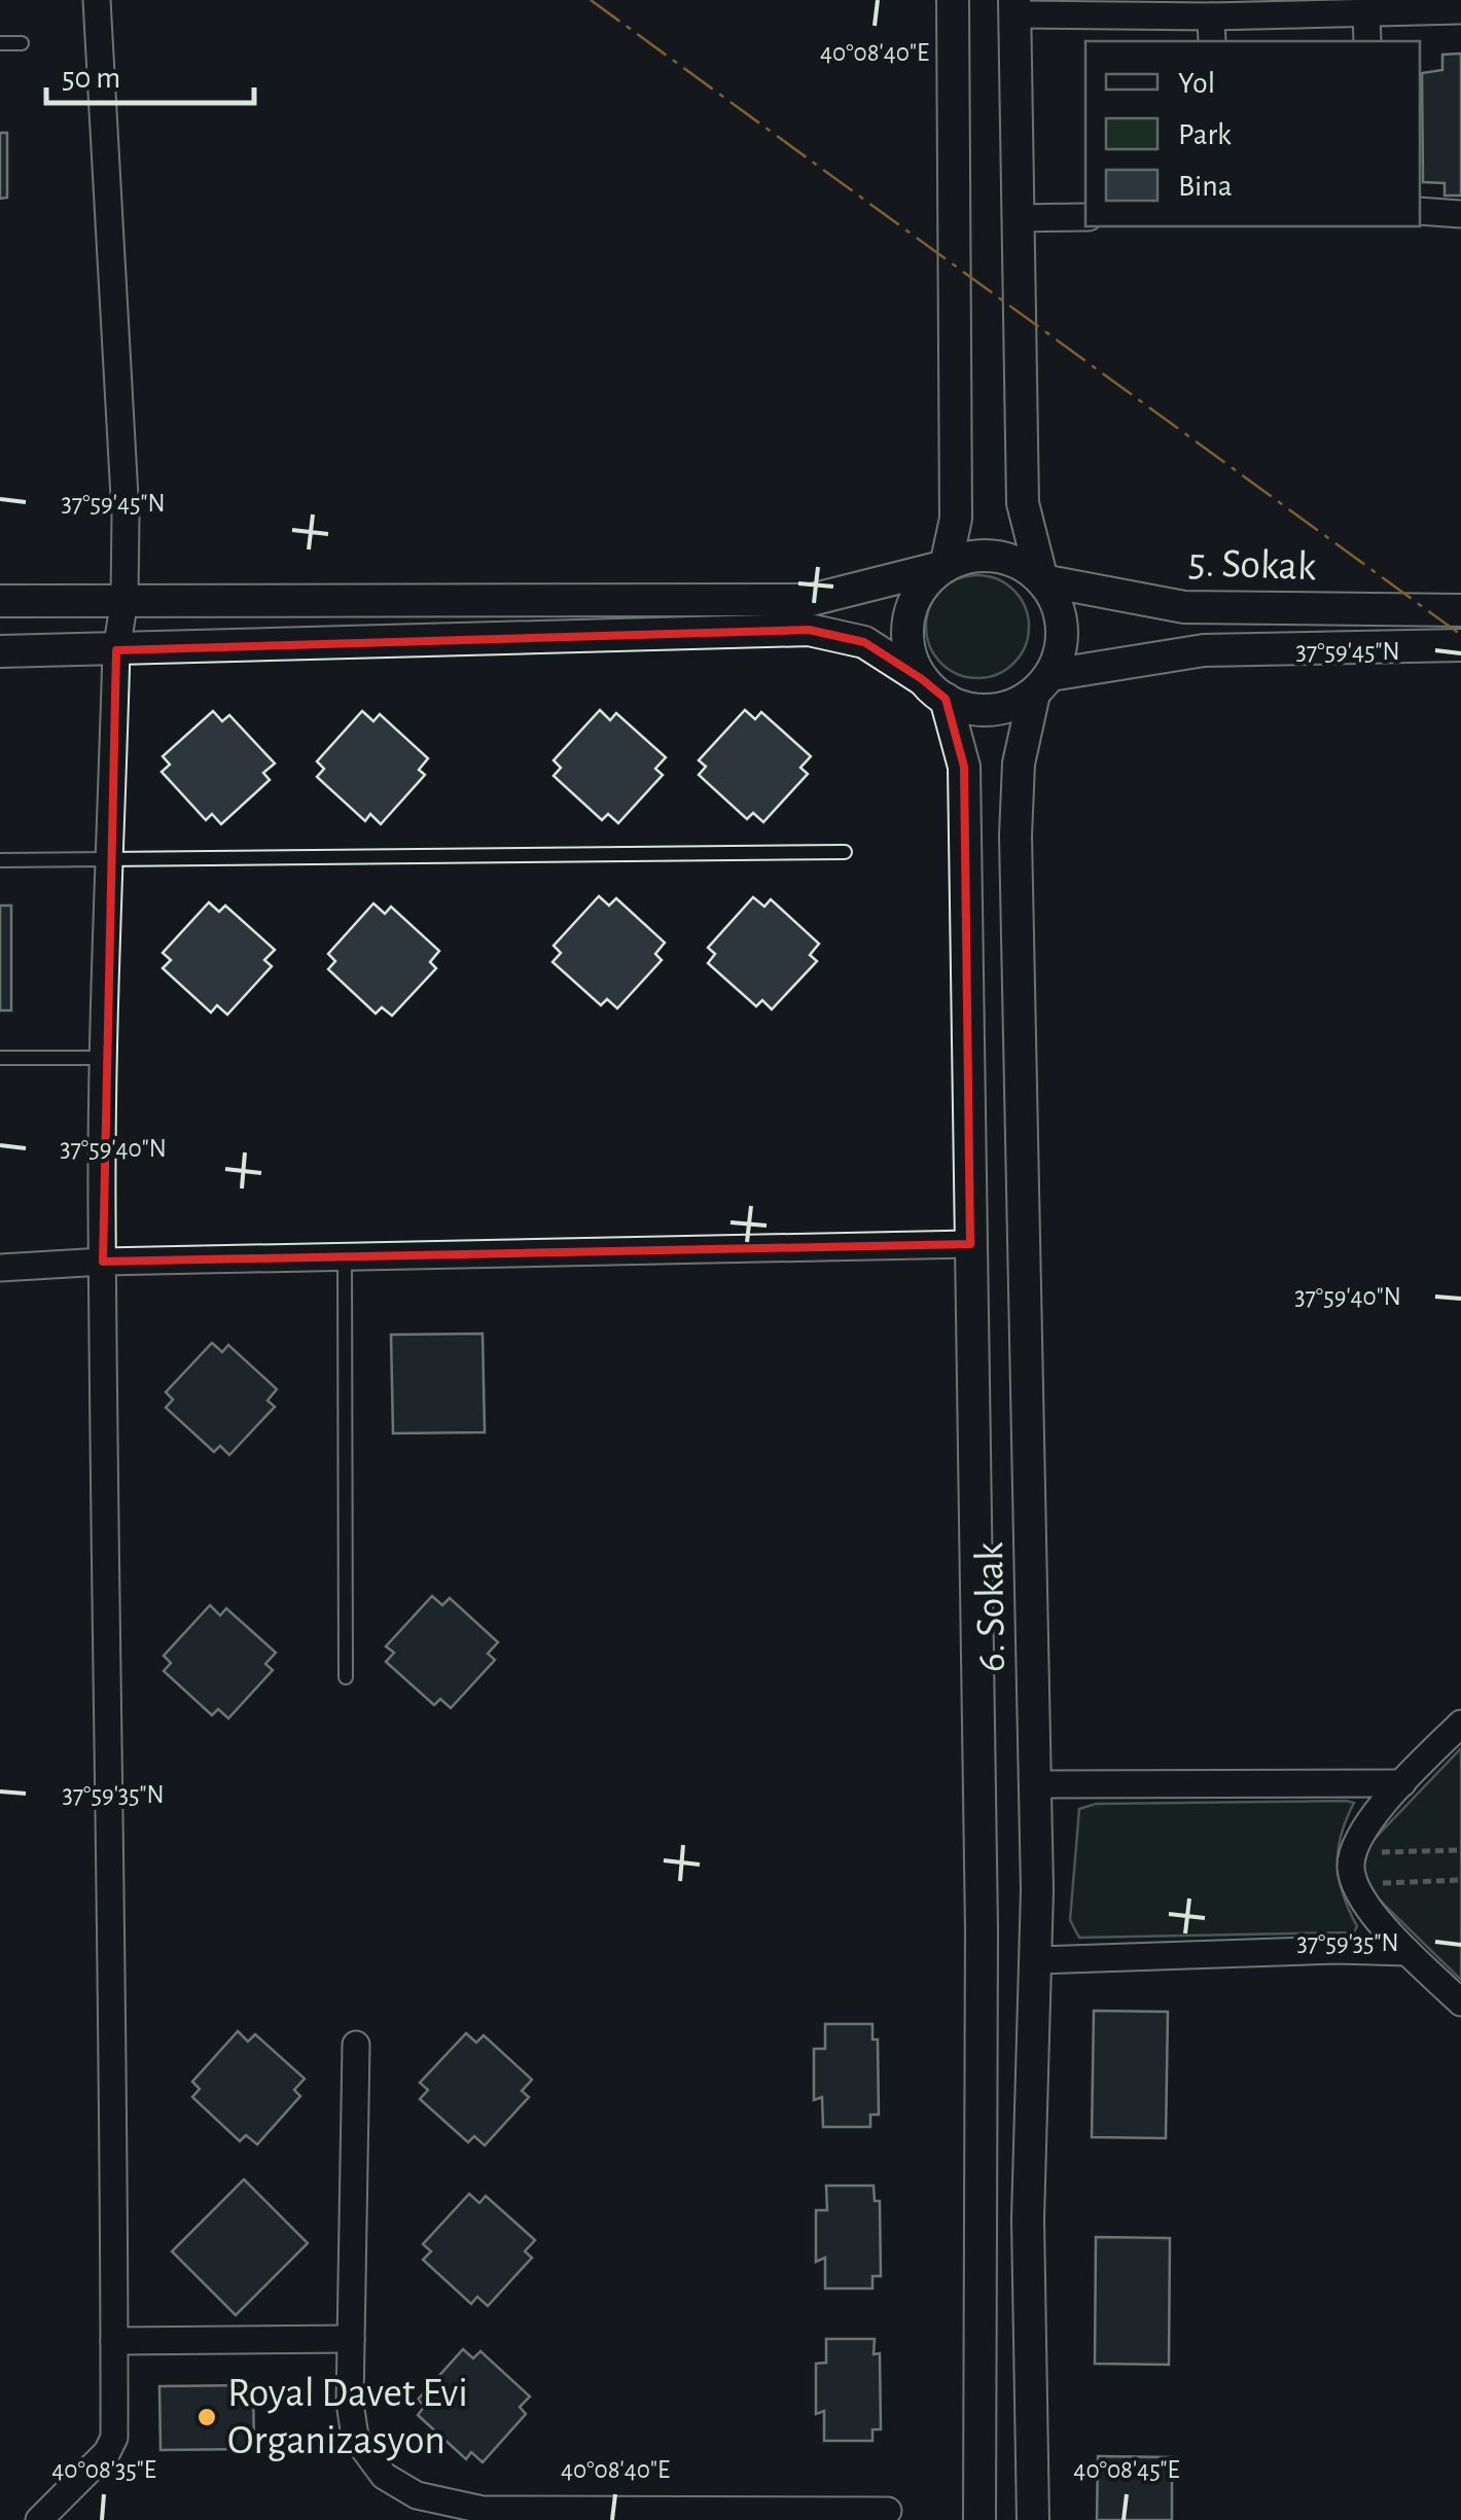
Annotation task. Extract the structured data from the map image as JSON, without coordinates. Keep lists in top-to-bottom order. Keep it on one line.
{"streets":{"street":["5. Sokak","6. Sokak"]},"crossings":[["5. Sokak","6. Sokak"]],"places":["Royal Davet Evi Organizasyon"],"legend":["Yol","Park","Bina"],"scale_bar":"50 m","coordinates":["40°08'40\"E","37°59'45\"N","37°59'40\"N","37°59'35\"N","40°08'35\"E","40°08'45\"E"]}
